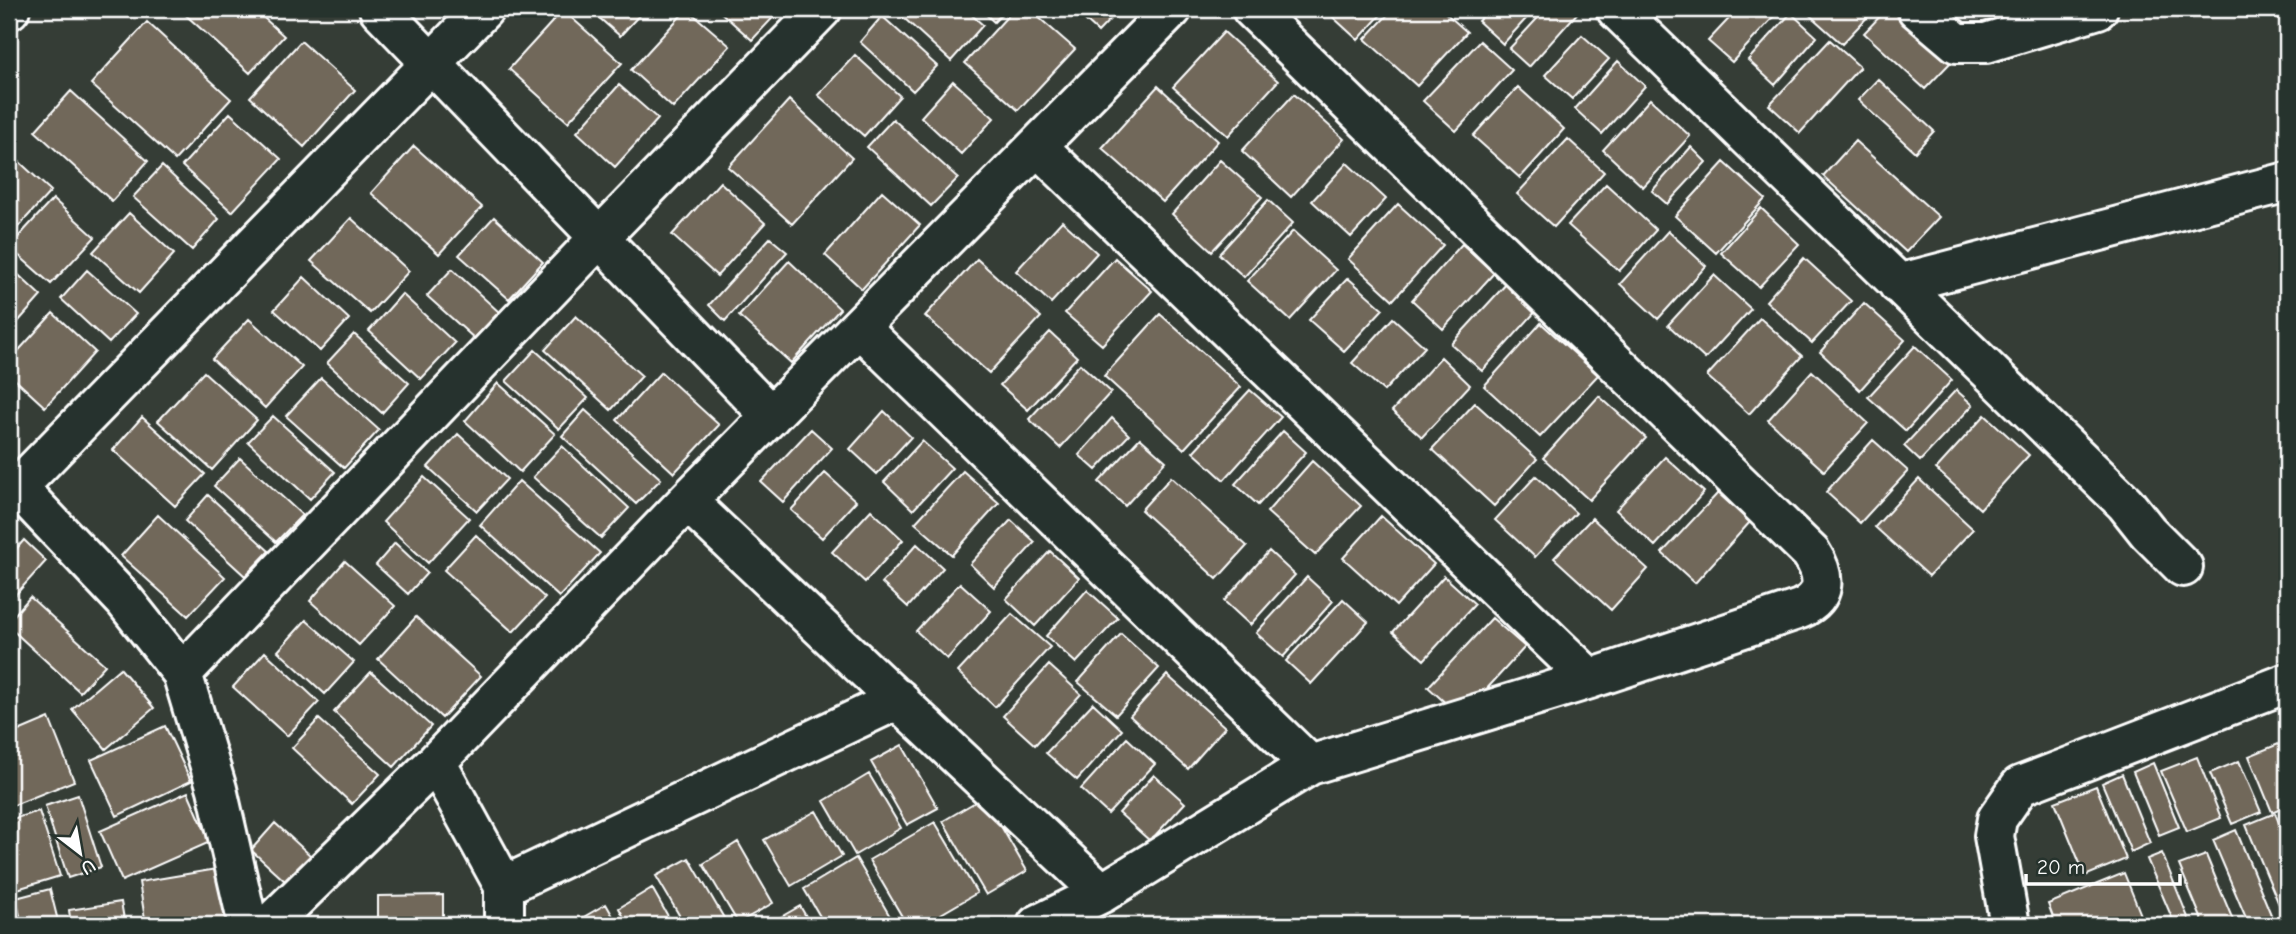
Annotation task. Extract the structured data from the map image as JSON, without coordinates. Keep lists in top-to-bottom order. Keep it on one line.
{"scale_bar":"20 m","north":"bottom right"}
